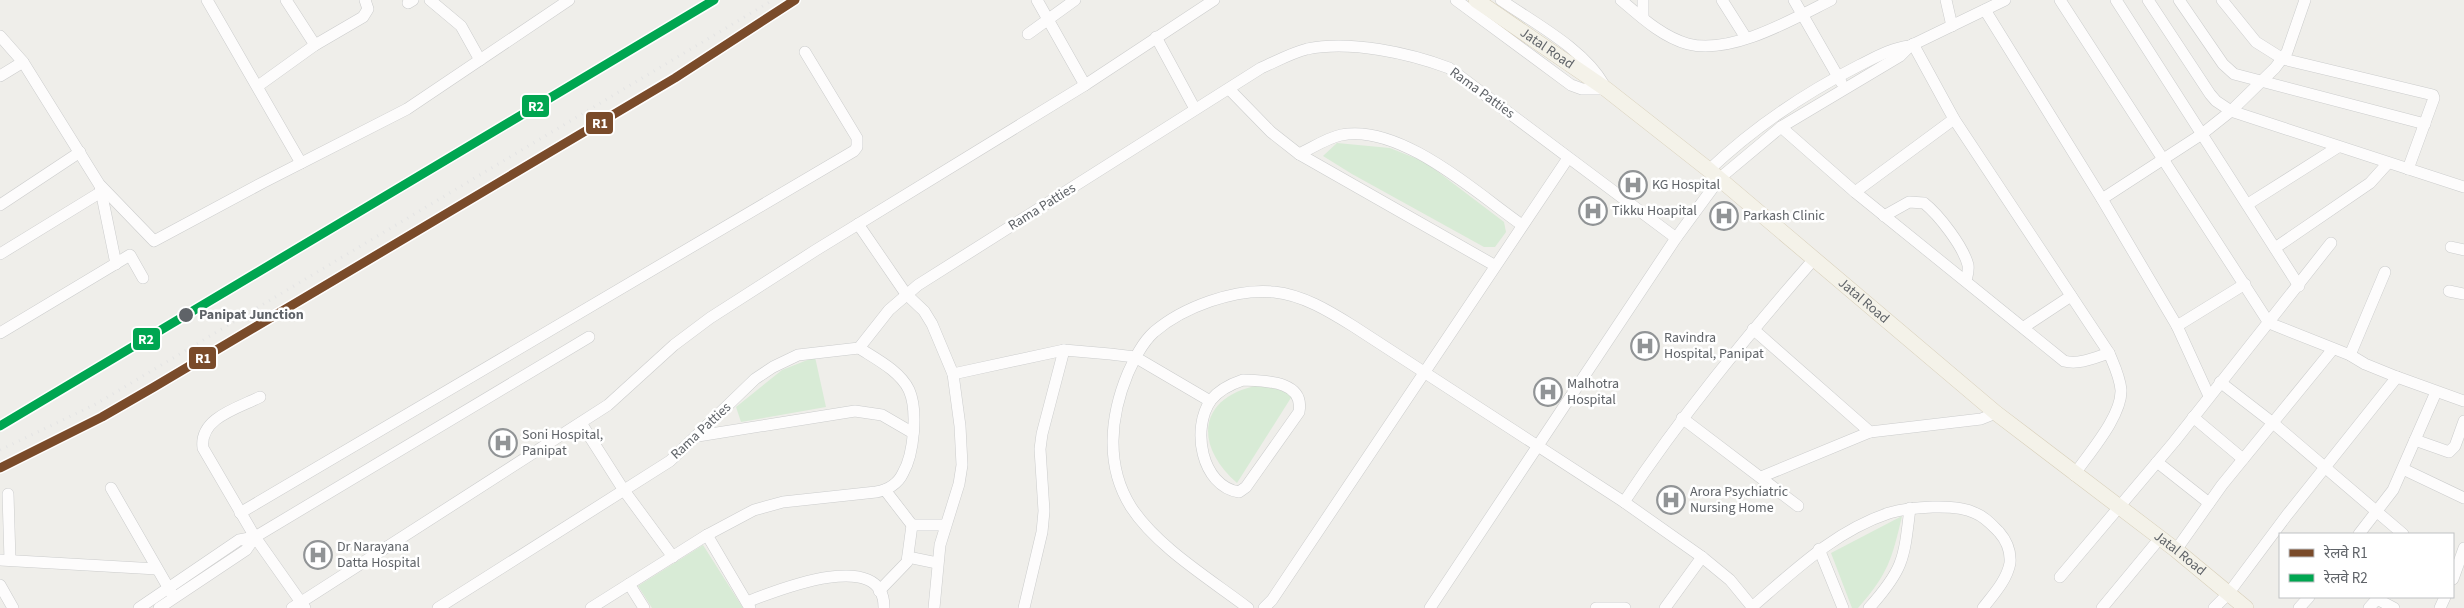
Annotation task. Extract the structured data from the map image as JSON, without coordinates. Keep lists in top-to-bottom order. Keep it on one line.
{"streets":{"main road":["Jatal Road"],"street":["Rama Patties"]},"places":{"hospital":["KG Hospital","Tikku Hoapital","Parkash Clinic","Ravindra Hospital, Panipat","Malhotra Hospital","Soni Hospital, Panipat","Arora Psychiatric Nursing Home","Dr Narayana Datta Hospital"],"other":["Panipat Junction"]},"lines":["rail line R1","rail line R2"],"legend":["रेलवे R1","रेलवे R2"]}
